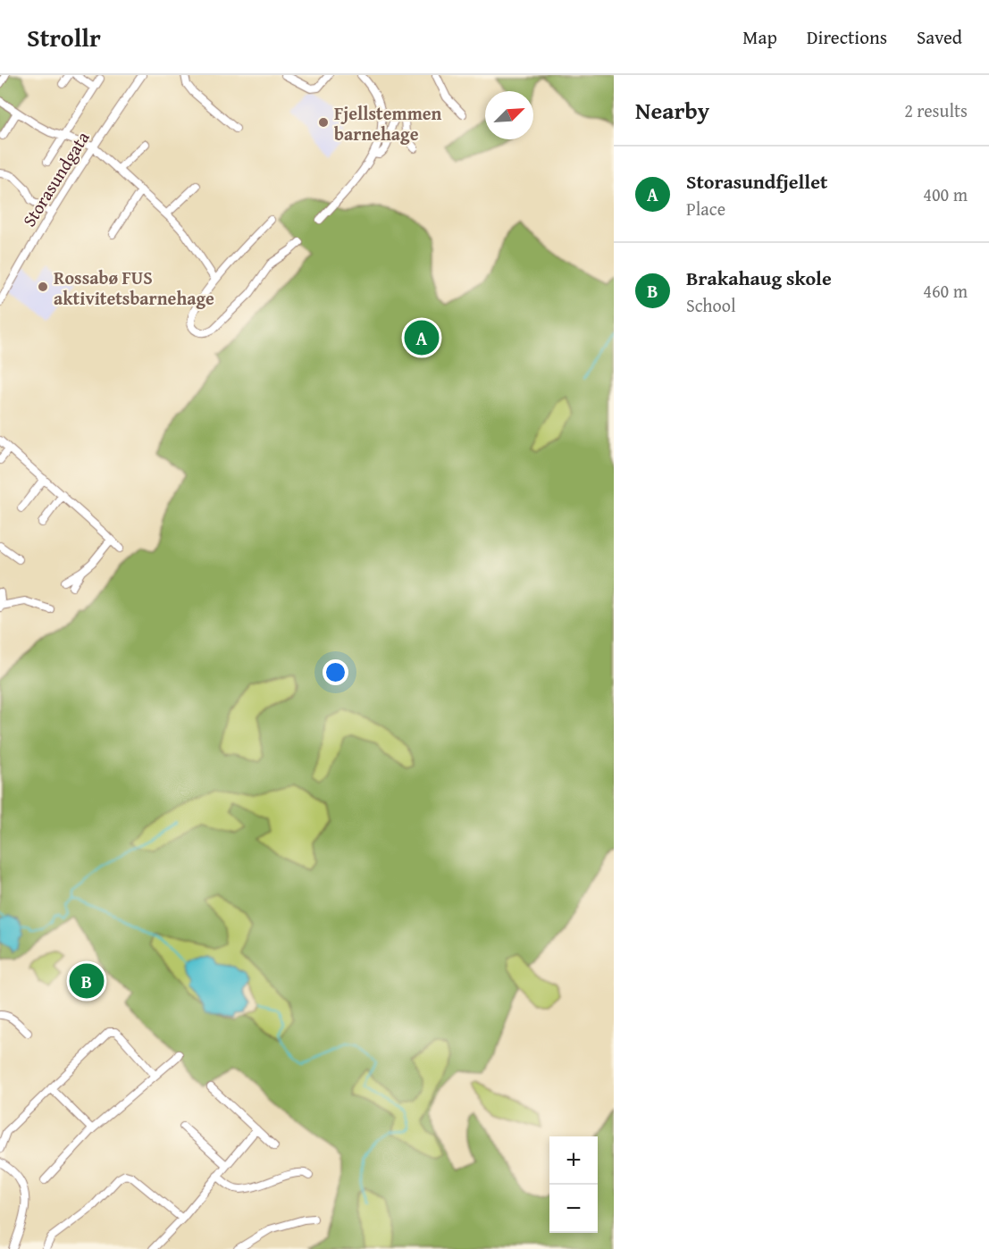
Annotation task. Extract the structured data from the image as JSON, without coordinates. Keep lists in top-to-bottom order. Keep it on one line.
{"streets":{"street":["Storasundgata"]},"places":["Fjellstemmen barnehage","Rossabø FUS aktivitetsbarnehage"],"north":"top right","page":{"header":"Strollr","nav":["Map","Directions","Saved"],"heading":["Nearby","2 results"],"list":[{"mark":"A","name":"Storasundfjellet","note":"Place","value":"400 m"},{"mark":"B","name":"Brakahaug skole","note":"School","value":"460 m"}],"pins":["A","B"],"map_buttons":["+","−"]}}
